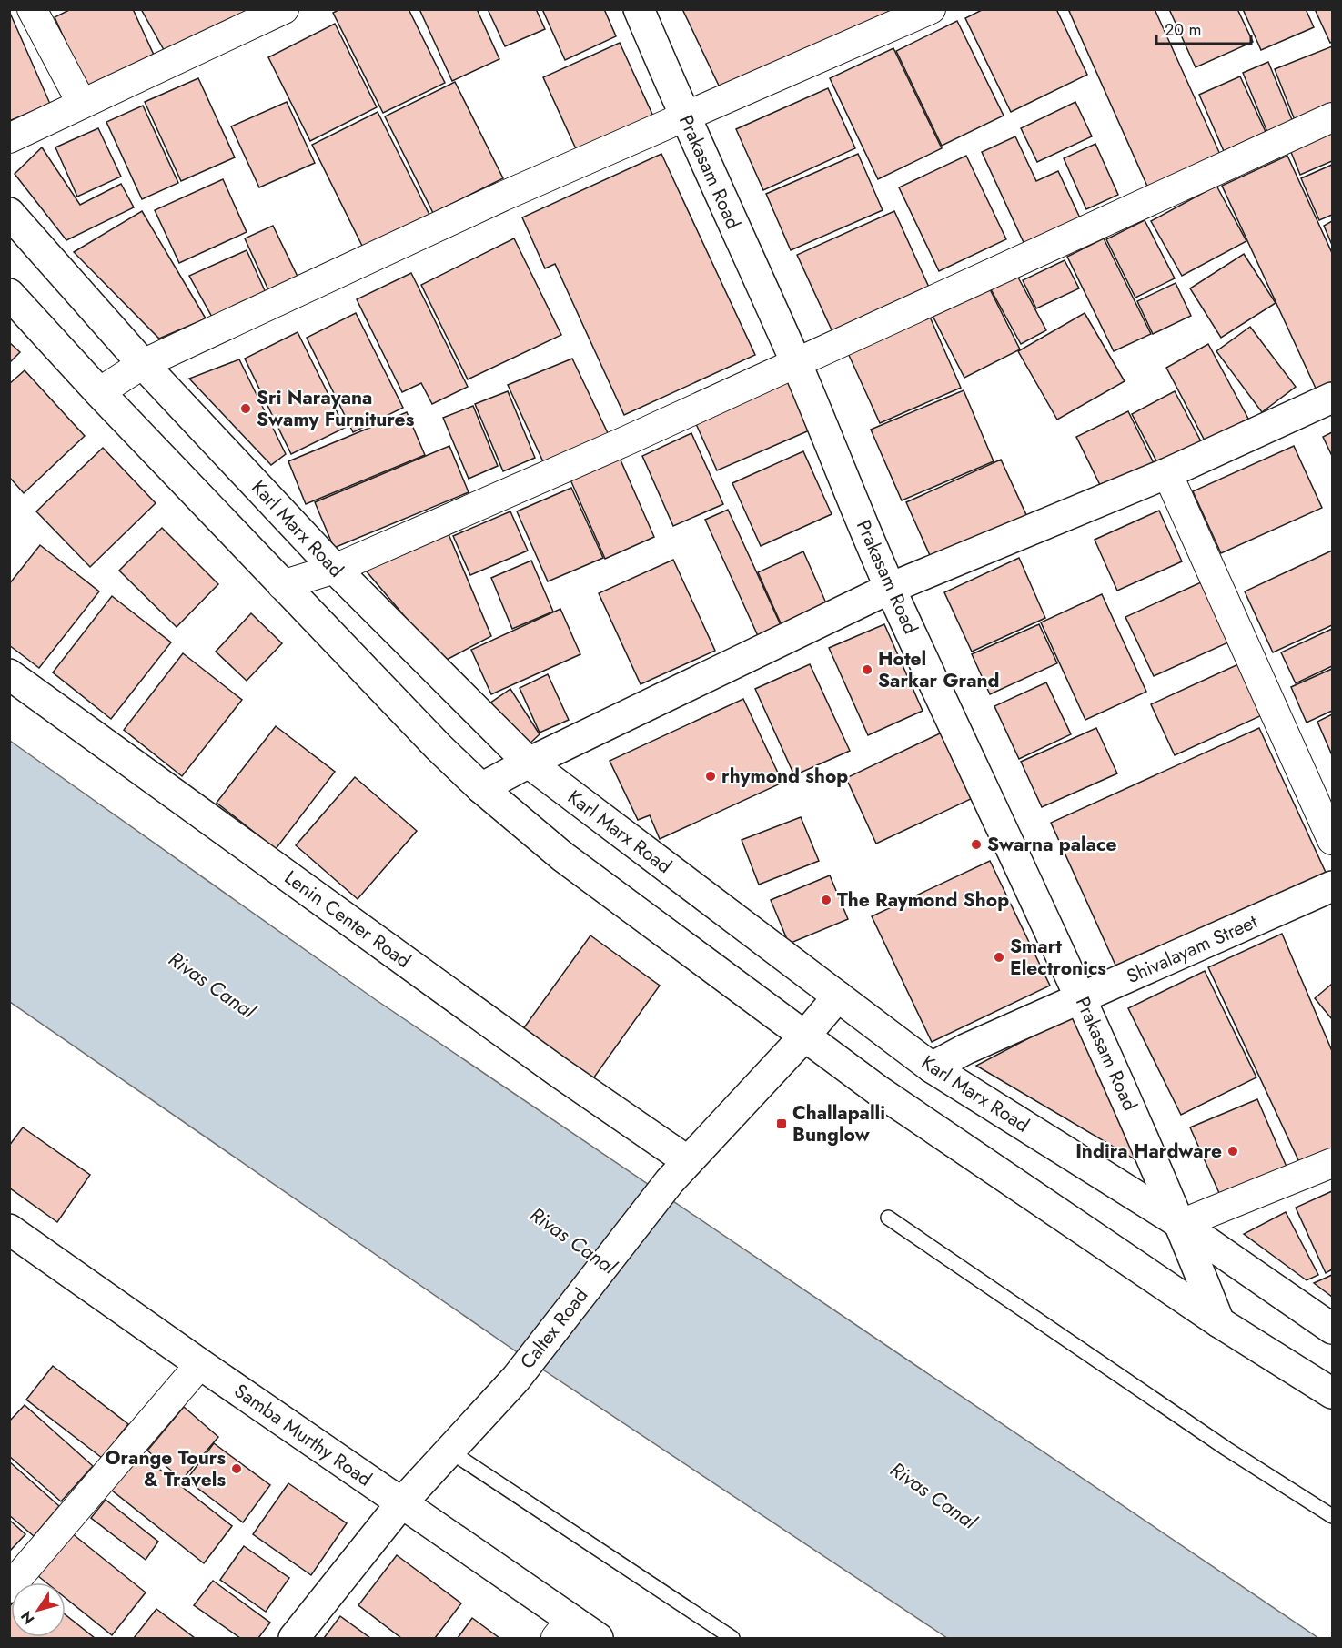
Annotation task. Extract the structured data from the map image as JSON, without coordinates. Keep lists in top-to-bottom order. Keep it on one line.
{"streets":{"street":["Prakasam Road","Karl Marx Road","Lenin Center Road","Shivalayam Street","Caltex Road","Samba Murthy Road"]},"crossings":[["Prakasam Road","Karl Marx Road"],["Prakasam Road","Shivalayam Street"],["Karl Marx Road","Shivalayam Street"],["Karl Marx Road","Caltex Road"],["Lenin Center Road","Caltex Road"],["Caltex Road","Samba Murthy Road"]],"water":["Rivas Canal"],"places":{"other":["Sri Narayana Swamy Furnitures","Hotel Sarkar Grand","rhymond shop","Swarna palace","The Raymond Shop","Smart Electronics","Indira Hardware","Orange Tours & Travels"],"transit":["Challapalli Bunglow"]},"scale_bar":"20 m","north":"bottom left"}
